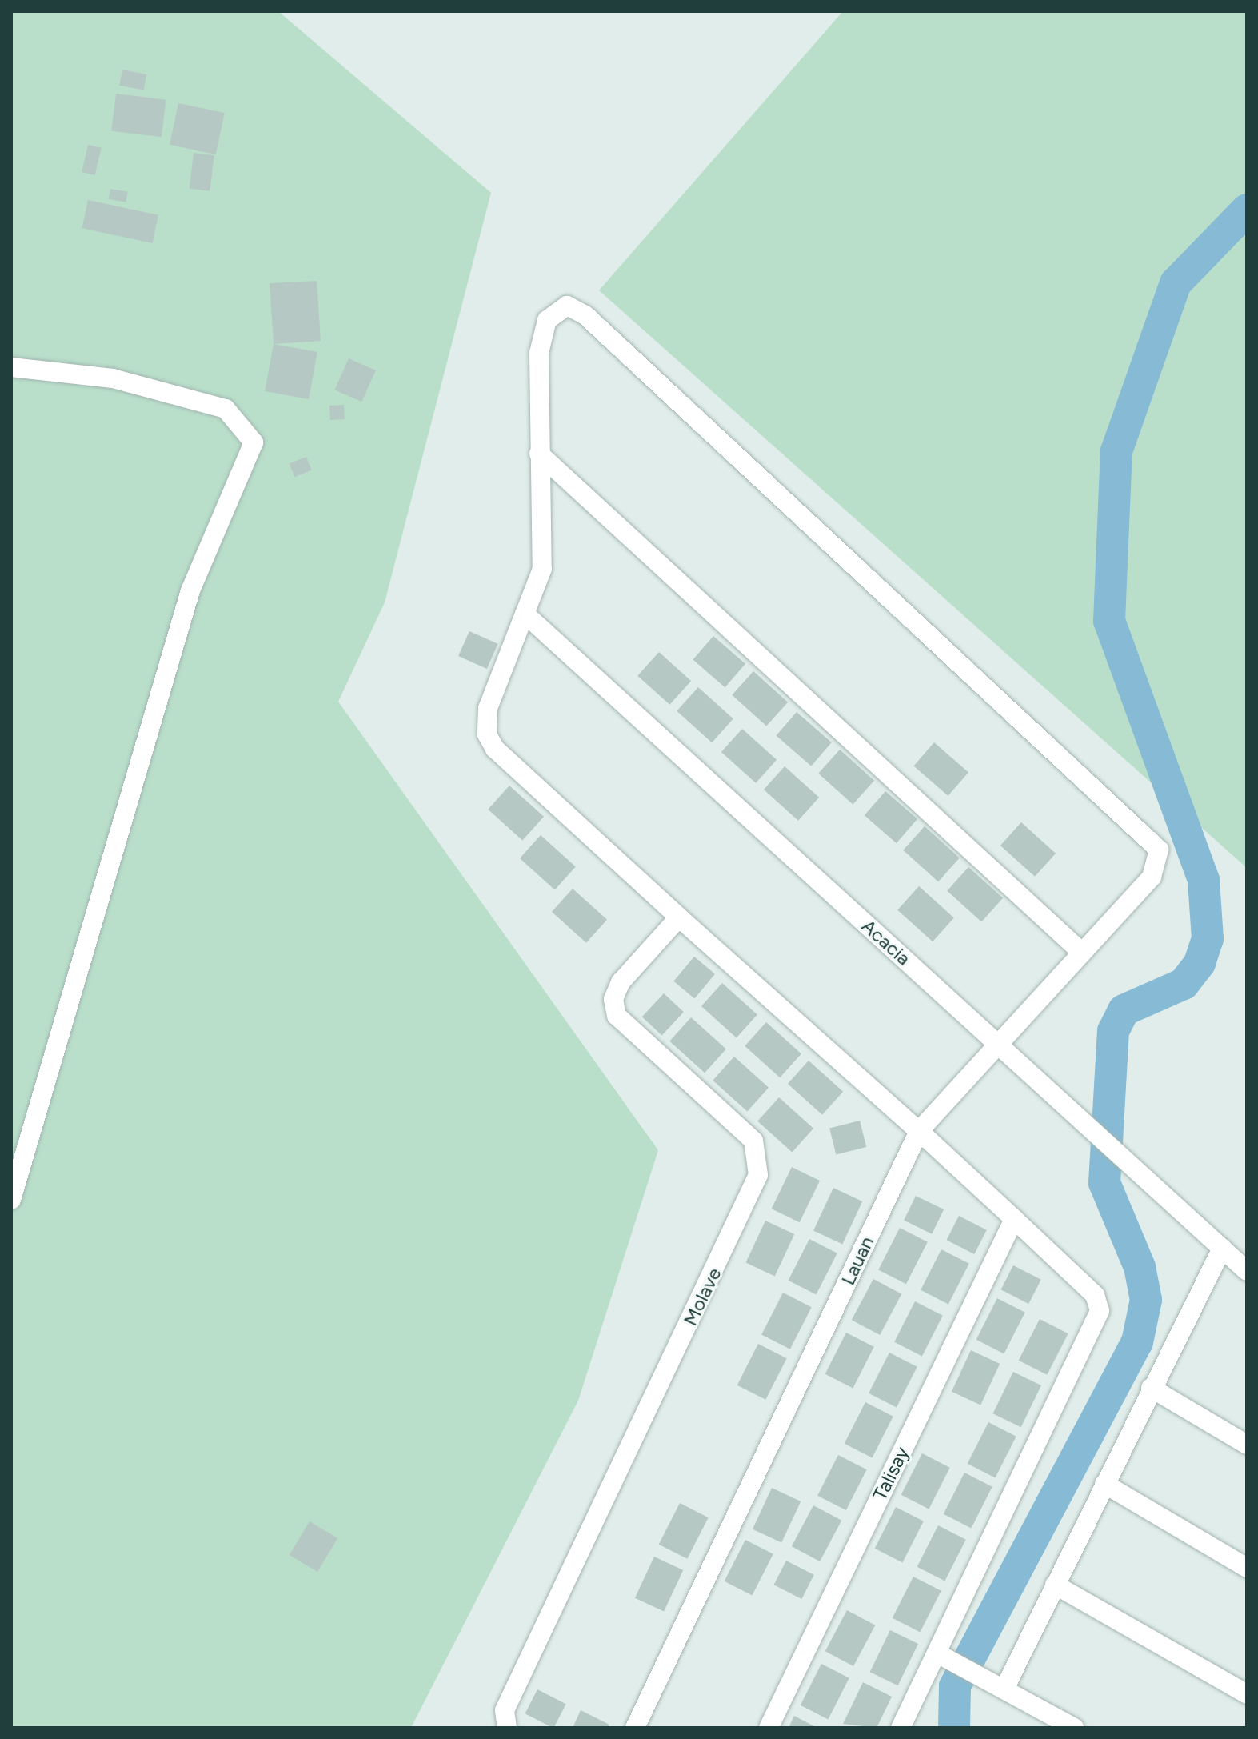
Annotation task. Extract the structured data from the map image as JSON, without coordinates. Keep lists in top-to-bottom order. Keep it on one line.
{"streets":{"street":["Acacia","Lauan","Molave","Talisay"]},"crossings":[["Acacia","Lauan"]]}
